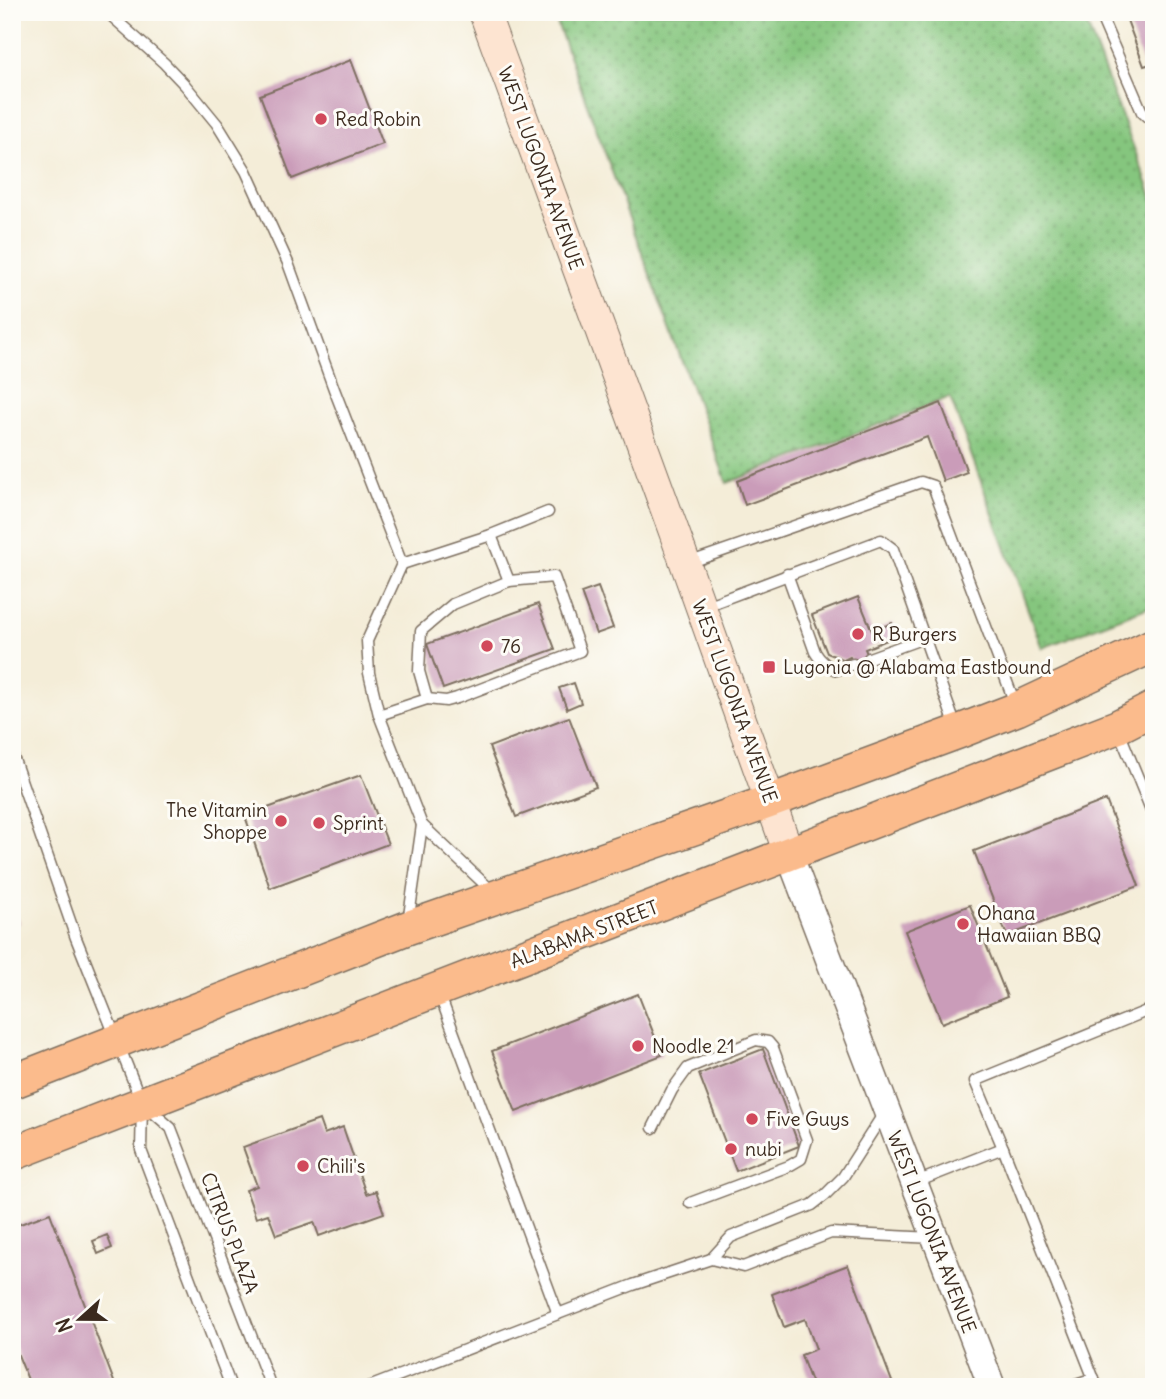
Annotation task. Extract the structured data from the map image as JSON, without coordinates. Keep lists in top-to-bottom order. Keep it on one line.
{"streets":{"main road":["WEST LUGONIA AVENUE","ALABAMA STREET"],"lane":["CITRUS PLAZA"]},"crossings":[["WEST LUGONIA AVENUE","ALABAMA STREET"],["ALABAMA STREET","CITRUS PLAZA"]],"places":{"other":["Red Robin","R Burgers","76","The Vitamin Shoppe","Sprint","Ohana Hawaiian BBQ","Noodle 21","Five Guys","nubi","Chili's"],"transit":["Lugonia @ Alabama Eastbound"]},"north":"left"}
